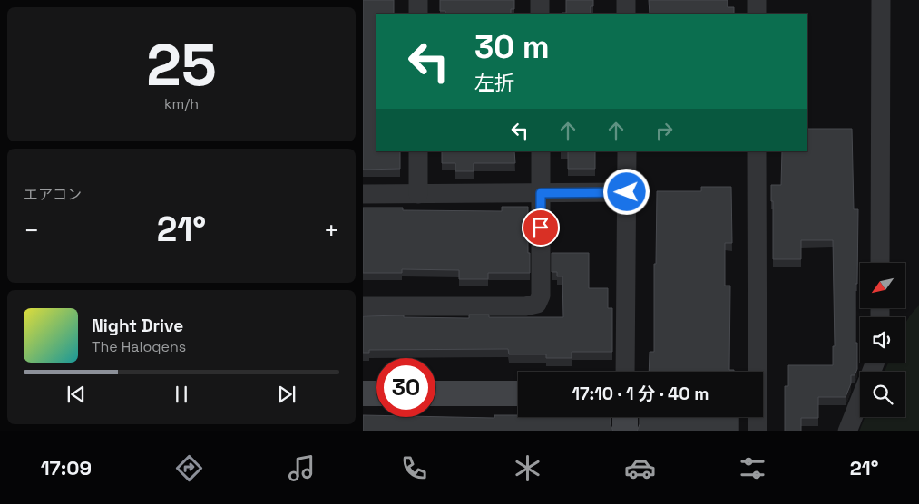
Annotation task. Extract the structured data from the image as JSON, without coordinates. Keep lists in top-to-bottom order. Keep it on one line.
{"north":"bottom left","page":{"tile":[["25","km/h"],"エアコン"],"turn":["30 m","左折"],"heat":["−","21°","+"],"song":["Night Drive","The Halogens"],"limit":"30","trip":"17:10 · 1 分 · 40 m","tabs":["17:09","21°"]}}
